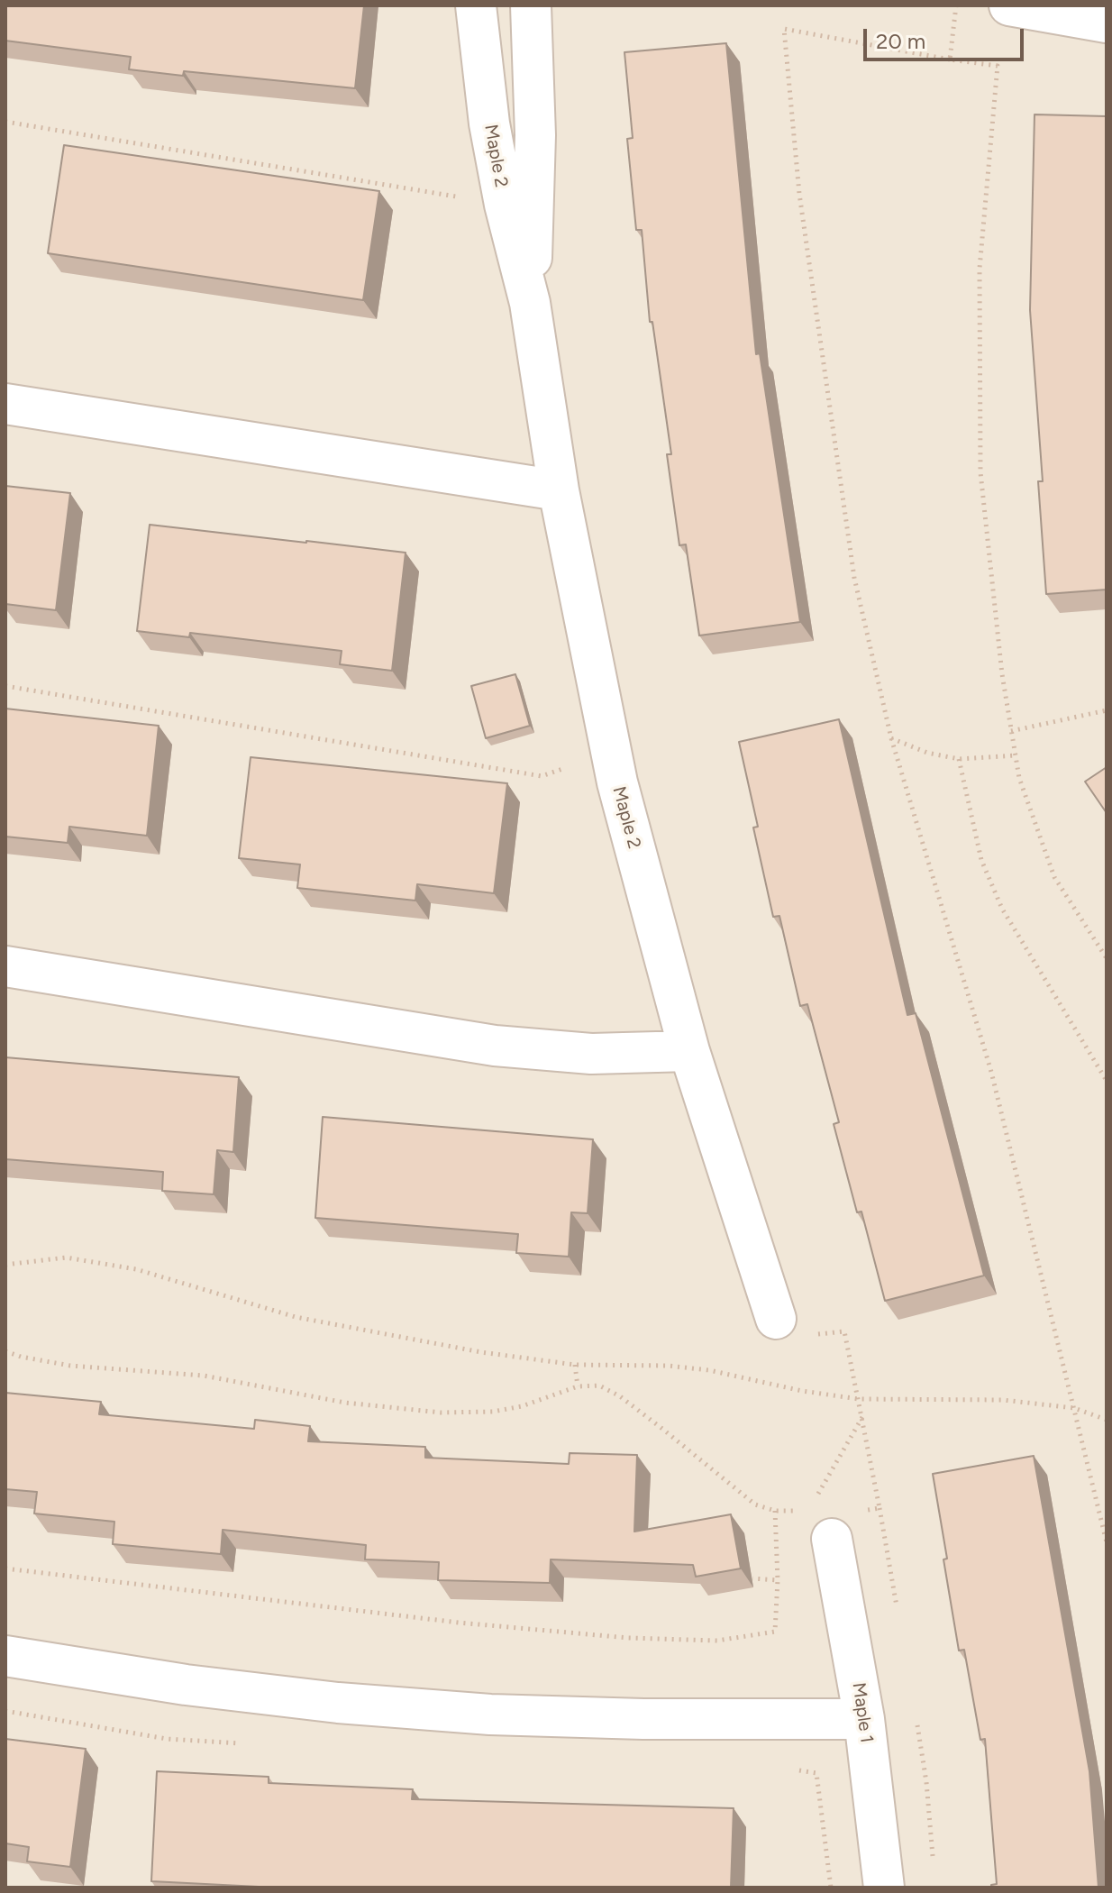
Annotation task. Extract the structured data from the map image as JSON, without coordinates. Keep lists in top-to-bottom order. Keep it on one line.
{"streets":{"street":["Maple 2","Maple 1"]},"scale_bar":"20 m"}
